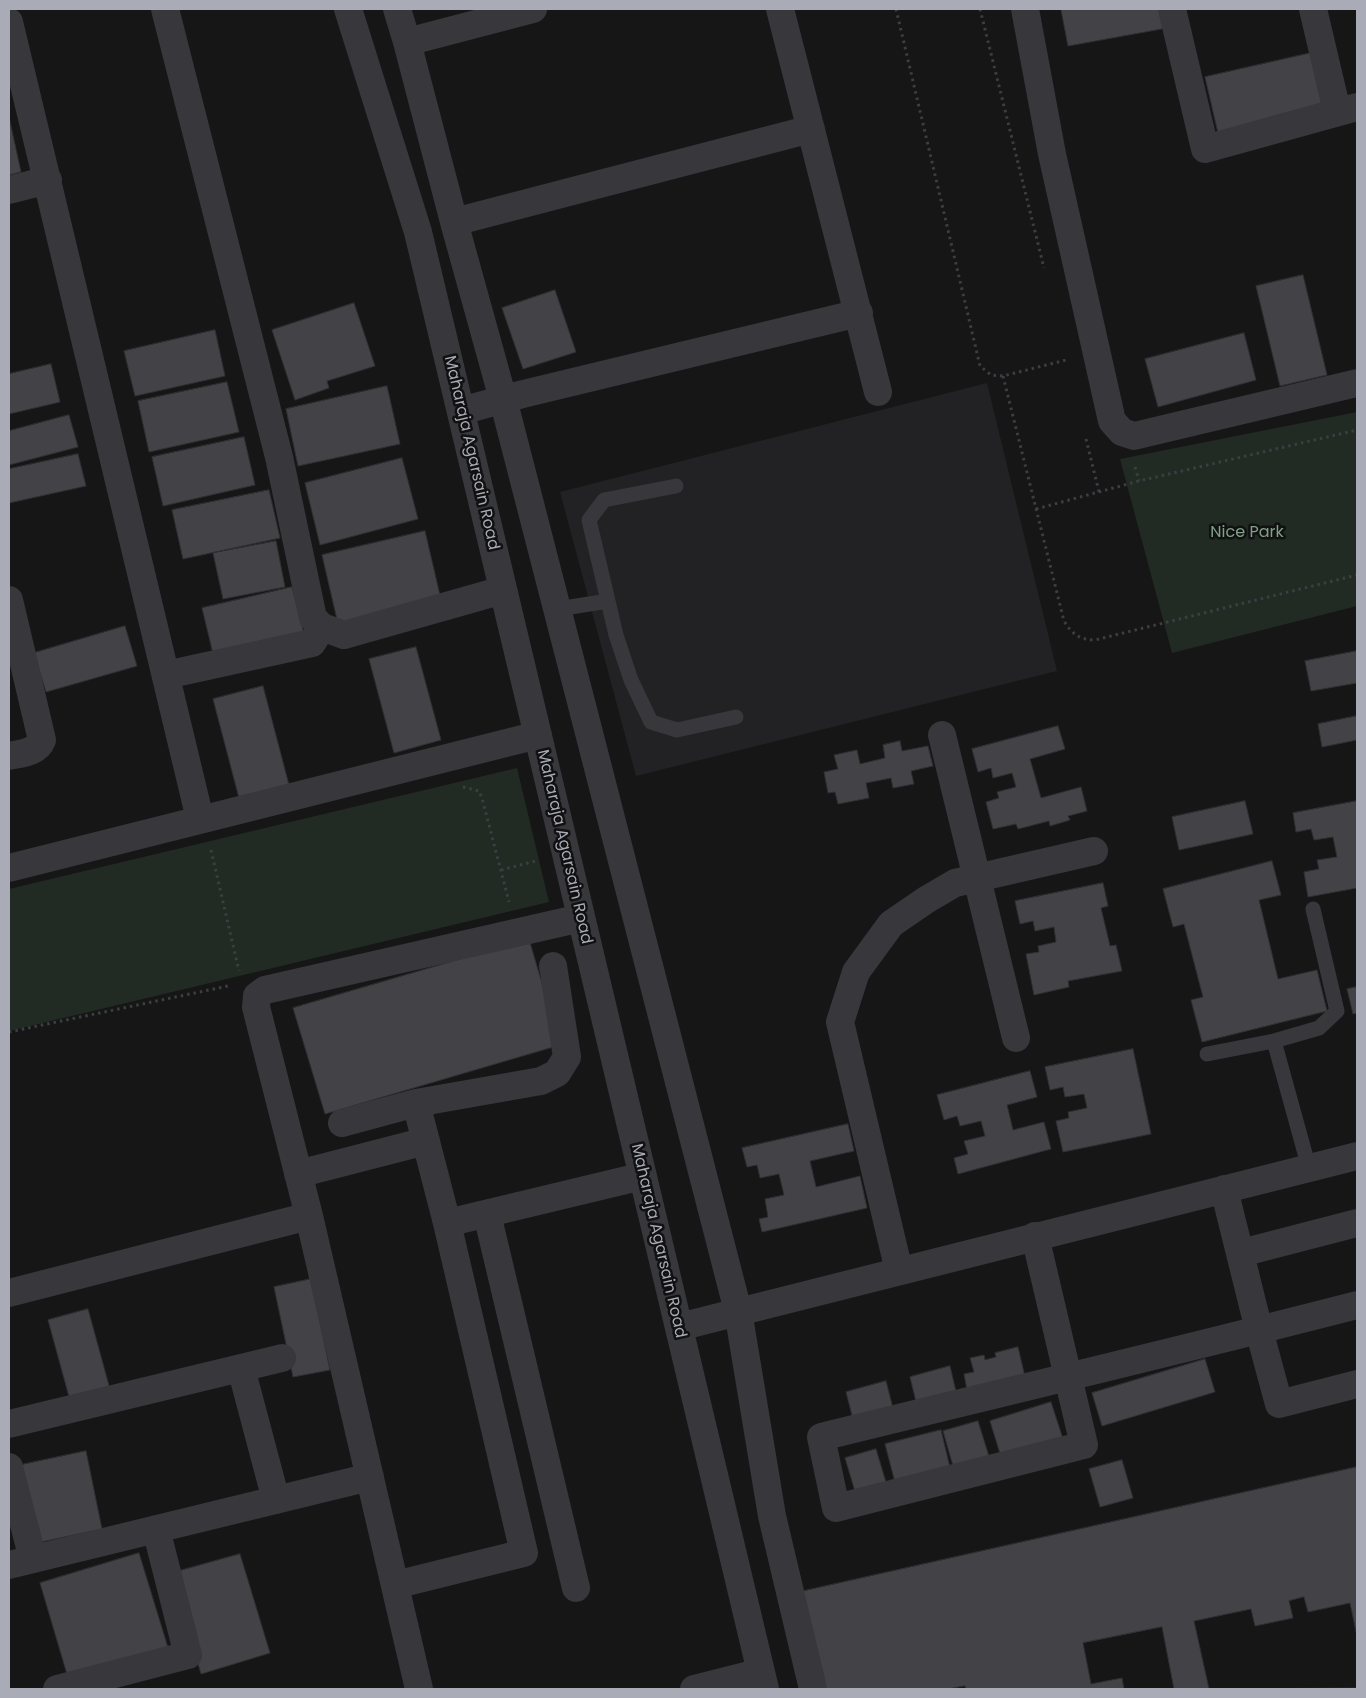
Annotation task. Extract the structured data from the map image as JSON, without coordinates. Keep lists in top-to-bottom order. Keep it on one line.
{"streets":{"street":["Maharaja Agarsain Road"]},"parks":["Nice Park"]}
